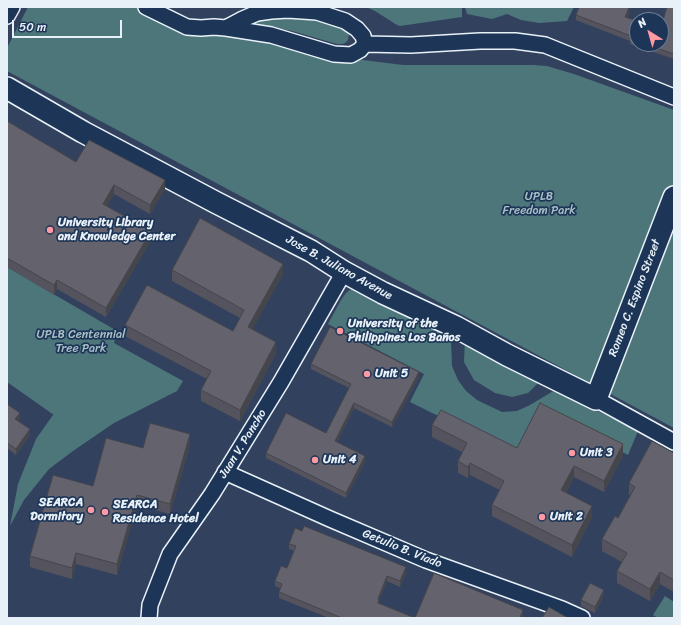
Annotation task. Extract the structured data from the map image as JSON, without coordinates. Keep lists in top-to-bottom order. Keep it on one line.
{"streets":{"street":["Jose B. Juliano Avenue","Romeo C. Espino Street","Juan V. Pancho","Getulio B. Viado"]},"crossings":[["Jose B. Juliano Avenue","Romeo C. Espino Street"],["Jose B. Juliano Avenue","Juan V. Pancho"],["Juan V. Pancho","Getulio B. Viado"]],"parks":["UPLB Freedom Park","UPLB Centennial Tree Park"],"places":["University Library and Knowledge Center","University of the Philippines Los Baños","Unit 5","Unit 3","Unit 4","SEARCA Dormitory","SEARCA Residence Hotel","Unit 2"],"scale_bar":"50 m","north":"top left"}
